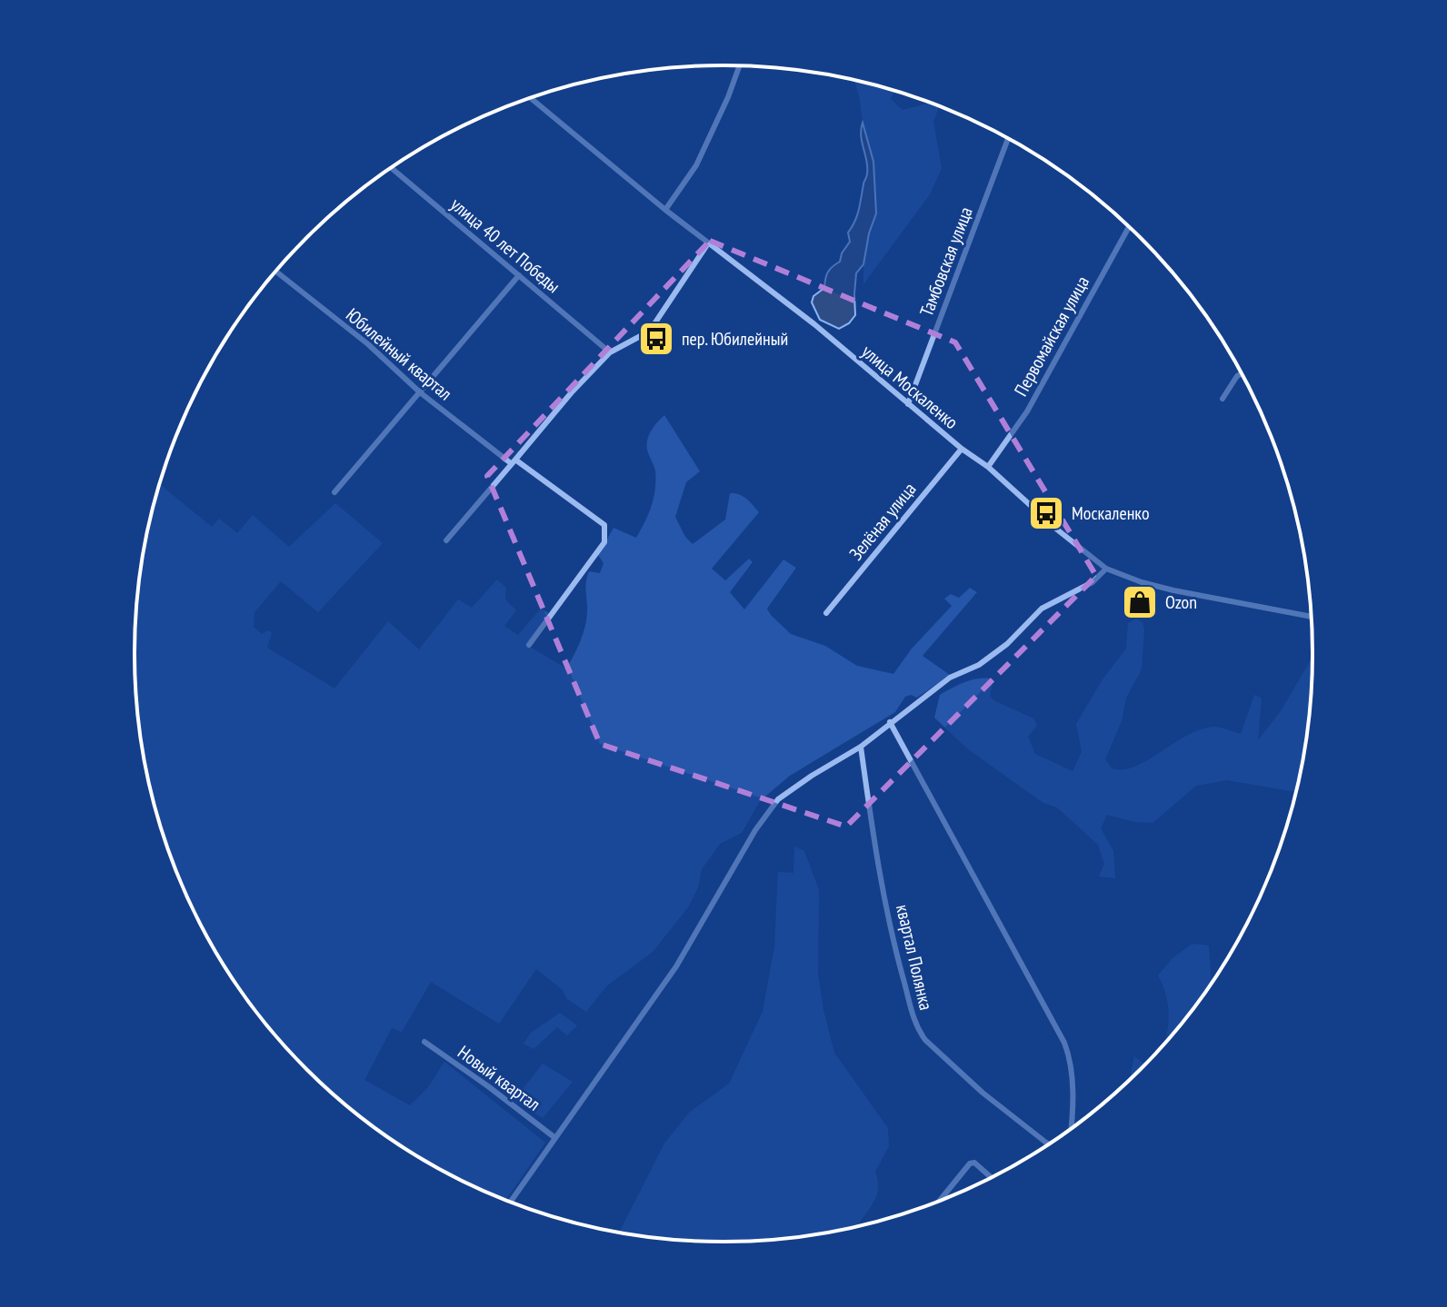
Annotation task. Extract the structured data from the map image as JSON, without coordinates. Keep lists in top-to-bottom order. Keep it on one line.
{"streets":{"street":["улица 40 лет Победы","Тамбовская улица","Первомайская улица","Юбилейный квартал","улица Москаленко","Зелёная улица","квартал Полянка","Новый квартал"]},"crossings":[["Тамбовская улица","улица Москаленко"],["Первомайская улица","улица Москаленко"],["улица Москаленко","Зелёная улица"]],"places":{"bus stop":["пер. Юбилейный","Москаленко"],"shop":["Ozon"]}}
